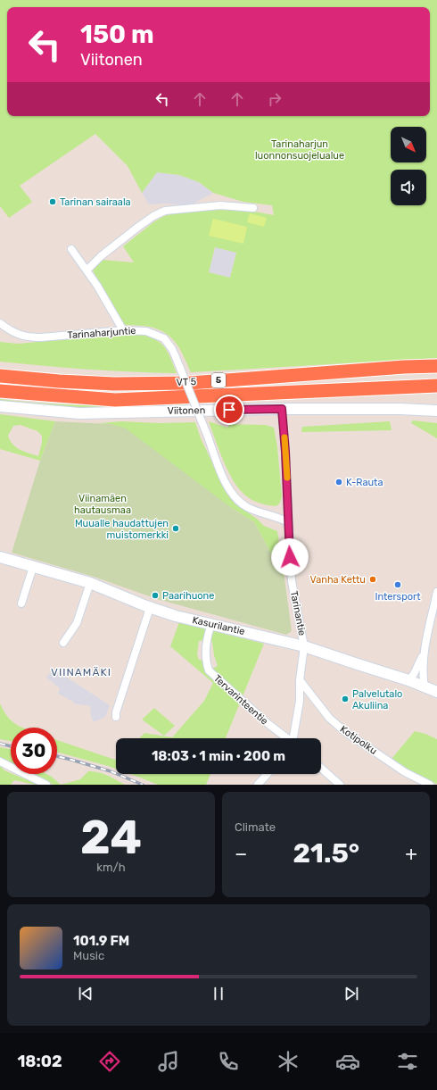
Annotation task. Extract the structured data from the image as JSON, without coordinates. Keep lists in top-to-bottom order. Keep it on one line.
{"streets":{"highway":["5","VT 5"],"street":["Tarinaharjuntie","Viitonen","Tarinantie","Kasurilantie","Tervarinteentie","Kotipolku"]},"crossings":[["Tarinaharjuntie","Tarinantie"],["Viitonen","Tarinantie"],["Tarinantie","Kasurilantie"],["Tarinantie","Kotipolku"],["Kasurilantie","Tervarinteentie"]],"districts":["VIINAMÄKI"],"parks":["Tarinaharjun luonnonsuojelualue","Viinamäen hautausmaa"],"places":["Tarinan sairaala","K-Rauta","Muualle haudattujen muistomerkki","Vanha Kettu","Intersport","Paarihuone","Palvelutalo Akuliina"],"north":"bottom right","page":{"turn":["150 m","Viitonen"],"limit":"30","trip":"18:03 · 1 min · 200 m","tile":[["24","km/h"],"Climate"],"heat":["−","21.5°","+"],"song":["101.9 FM","Music"],"tabs":"18:02"}}
